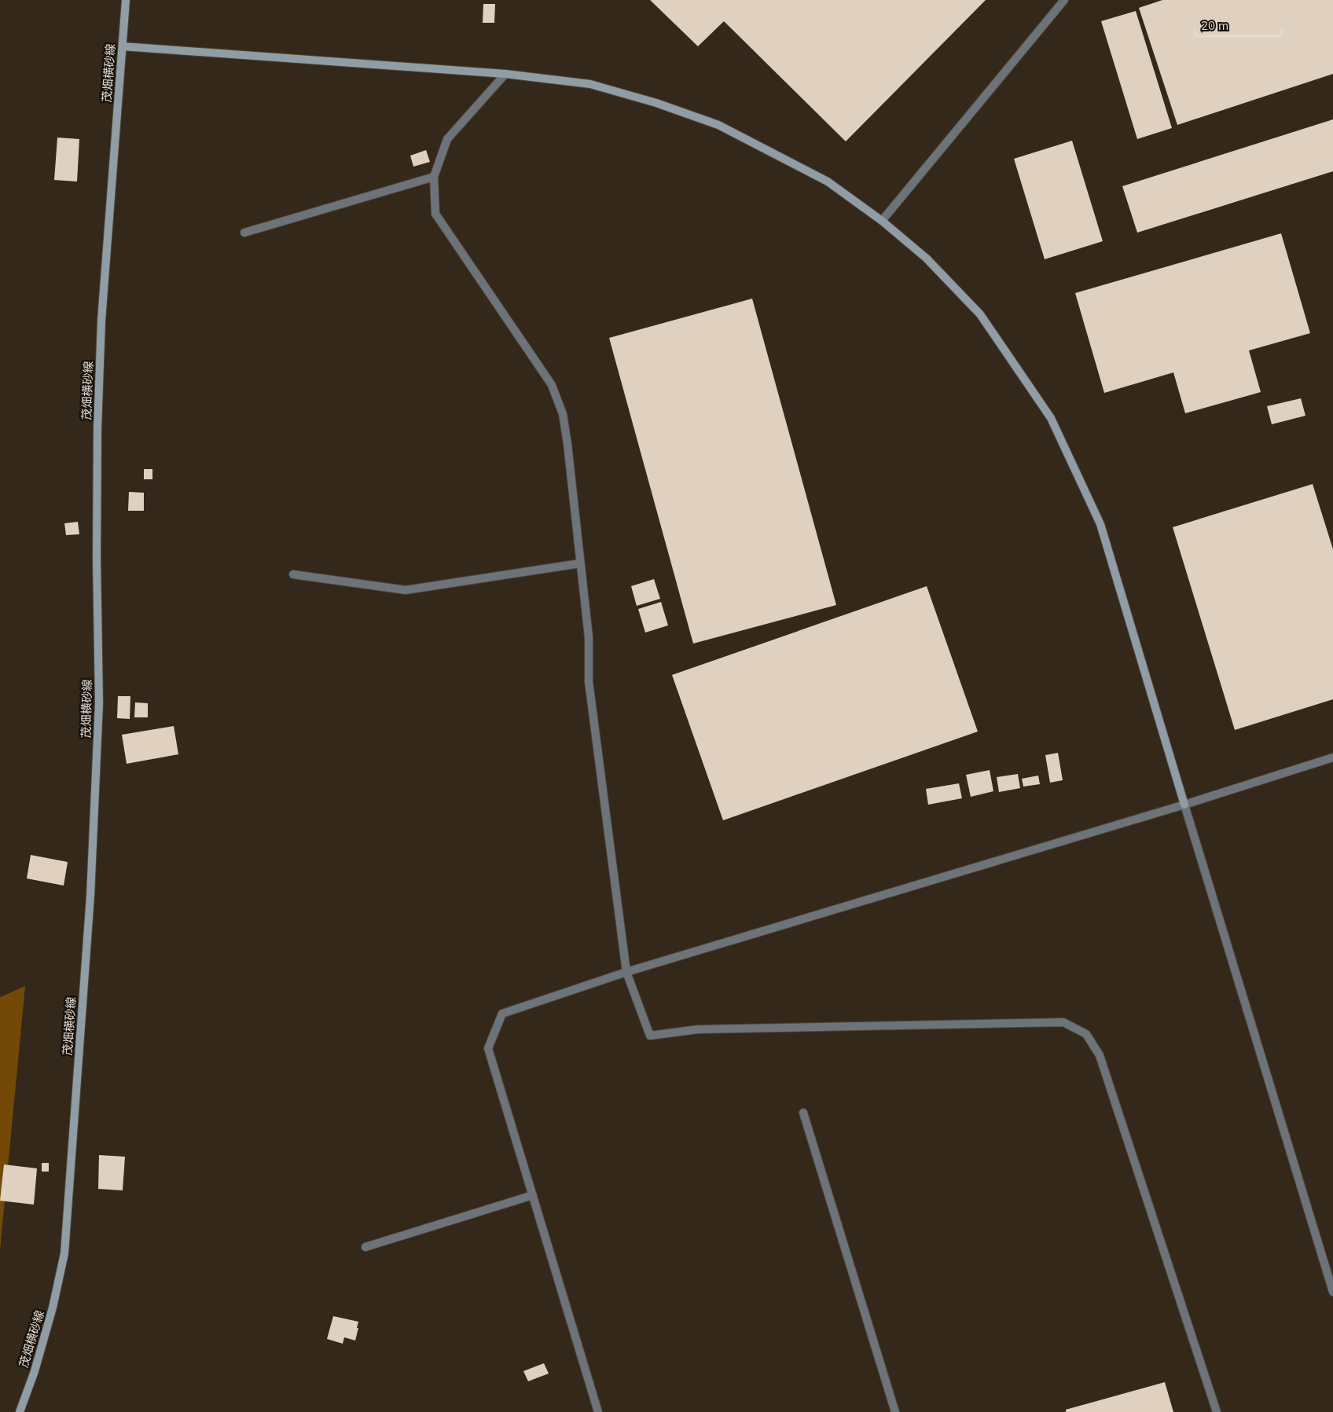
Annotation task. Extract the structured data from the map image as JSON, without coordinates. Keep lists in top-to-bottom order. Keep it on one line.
{"streets":{"street":["茂畑横砂線"]},"scale_bar":"20 m"}
